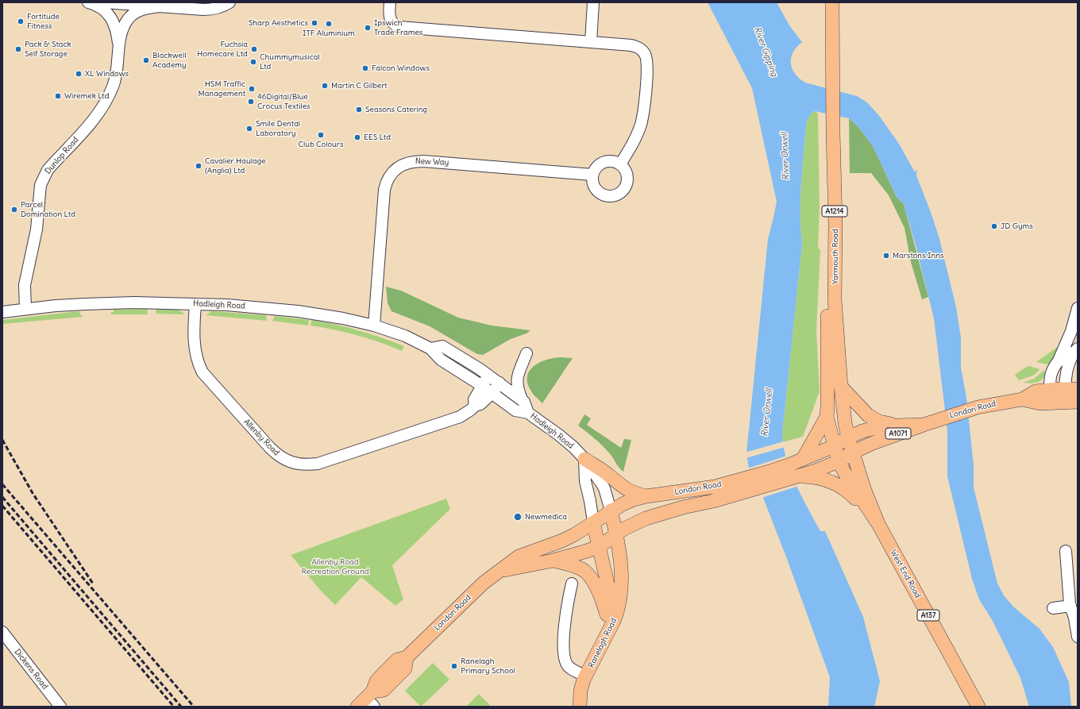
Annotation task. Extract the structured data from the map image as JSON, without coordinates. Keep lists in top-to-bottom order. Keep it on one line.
{"streets":{"main road":["A1214","Yarmouth Road","Hadleigh Road","London Road","A1071","West End Road","A137","Ranelagh Road"],"street":["Dunlop Road","New Way","Allenby Road","Dickens Road"]},"crossings":[["Dunlop Road","Hadleigh Road"],["New Way","Hadleigh Road"],["A1214","Yarmouth Road"],["A1214","West End Road"],["Yarmouth Road","London Road"],["Yarmouth Road","West End Road"],["Hadleigh Road","London Road"],["Hadleigh Road","Allenby Road"],["Hadleigh Road","Ranelagh Road"],["London Road","A1071"],["London Road","West End Road"],["London Road","Ranelagh Road"]],"water":["River Gipping","River Orwell"],"parks":["Allenby Road Recreation Ground"],"places":["Fortitude Fitness","Sharp Aesthetics","ITF Aluminium","Ipswich Trade Frames","Pack & Stack Self Storage","Fuchsia Homecare Ltd","Blackwell Academy","Chummymusical Ltd","Falcon Windows","XL Windows","Martin C Gilbert","HSM Traffic Management","Wiremek Ltd","46Digital/Blue Crocus Textiles","Seasons Catering","Smile Dental Laboratory","Club Colours","EES Ltd","Cavalier Haulage (Anglia) Ltd","Parcel Domination Ltd","JD Gyms","Marstons Inns","Newmedica","Ranelagh Primary School"]}
